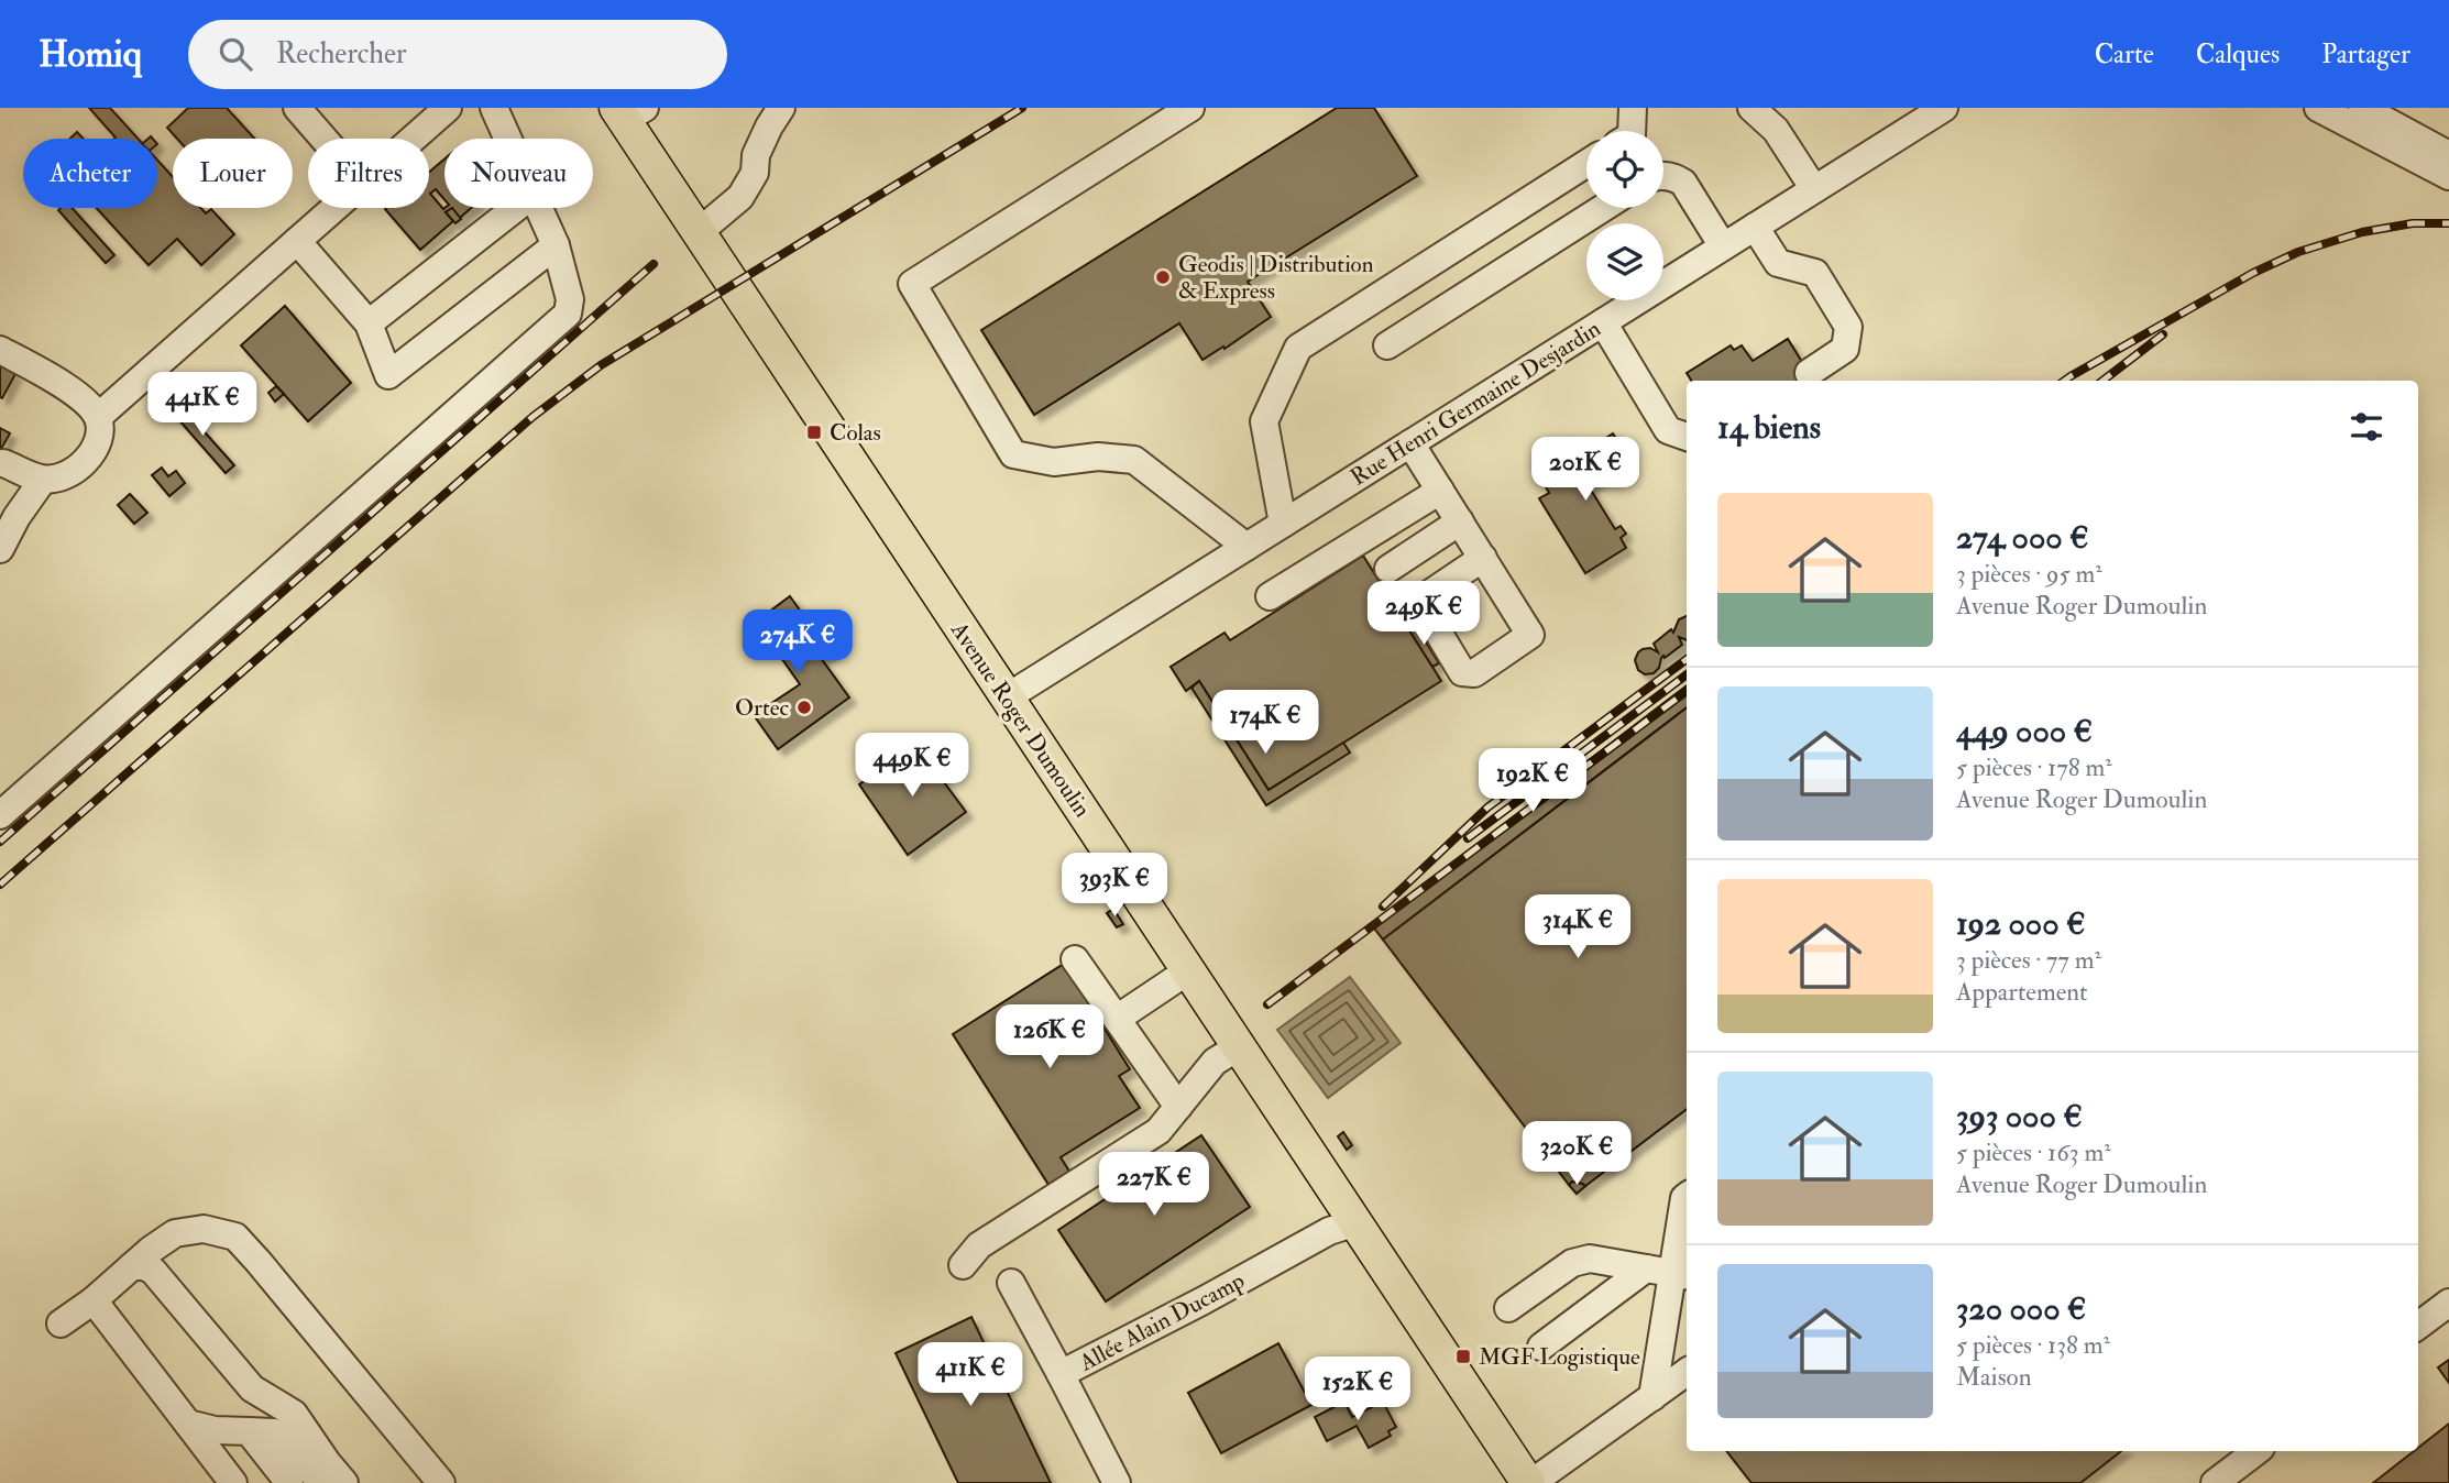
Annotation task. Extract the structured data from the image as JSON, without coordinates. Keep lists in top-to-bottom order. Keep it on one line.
{"streets":{"main road":["Avenue Roger Dumoulin"],"street":["Rue Henri Germaine Desjardin","Allée Alain Ducamp"]},"crossings":[["Rue Henri Germaine Desjardin","Avenue Roger Dumoulin"],["Avenue Roger Dumoulin","Allée Alain Ducamp"]],"places":{"other":["Geodis | Distribution & Express","Ortec"],"transit":["Colas","MGF Logistique"]},"page":{"header":"Homiq","search":"Rechercher","nav":["Carte","Calques","Partager"],"chip":["Acheter","Louer","Filtres","Nouveau"],"price":["441K €","201K €","249K €","274K €","174K €","449K €","192K €","393K €","314K €","126K €","320K €","227K €","411K €","152K €"],"heading":"14 biens","list":[{"name":"274 000 €","note":"3 pièces · 95 m² · Avenue Roger Dumoulin"},{"name":"449 000 €","note":"5 pièces · 178 m² · Avenue Roger Dumoulin"},{"name":"192 000 €","note":"3 pièces · 77 m² · Appartement"},{"name":"393 000 €","note":"5 pièces · 163 m² · Avenue Roger Dumoulin"},{"name":"320 000 €","note":"5 pièces · 138 m² · Maison"}]}}
